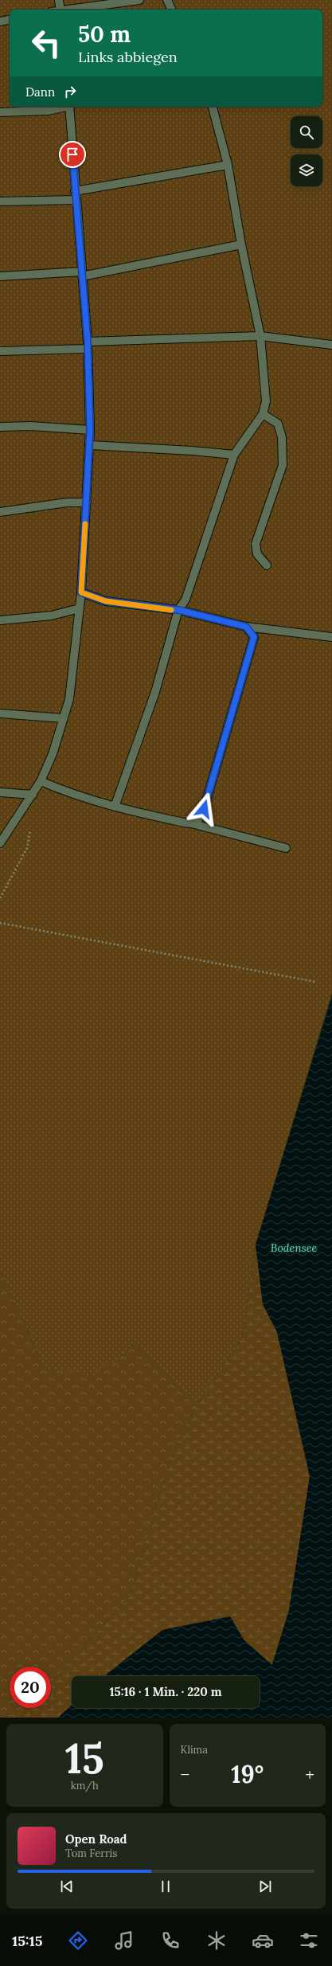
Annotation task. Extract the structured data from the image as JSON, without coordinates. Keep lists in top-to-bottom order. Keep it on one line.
{"water":["Bodensee"],"page":{"turn":["50 m","Links abbiegen"],"then":"Dann","limit":"20","trip":"15:16 · 1 Min. · 220 m","tile":[["15","km/h"],"Klima"],"heat":["−","19°","+"],"song":["Open Road","Tom Ferris"],"tabs":"15:15"}}
